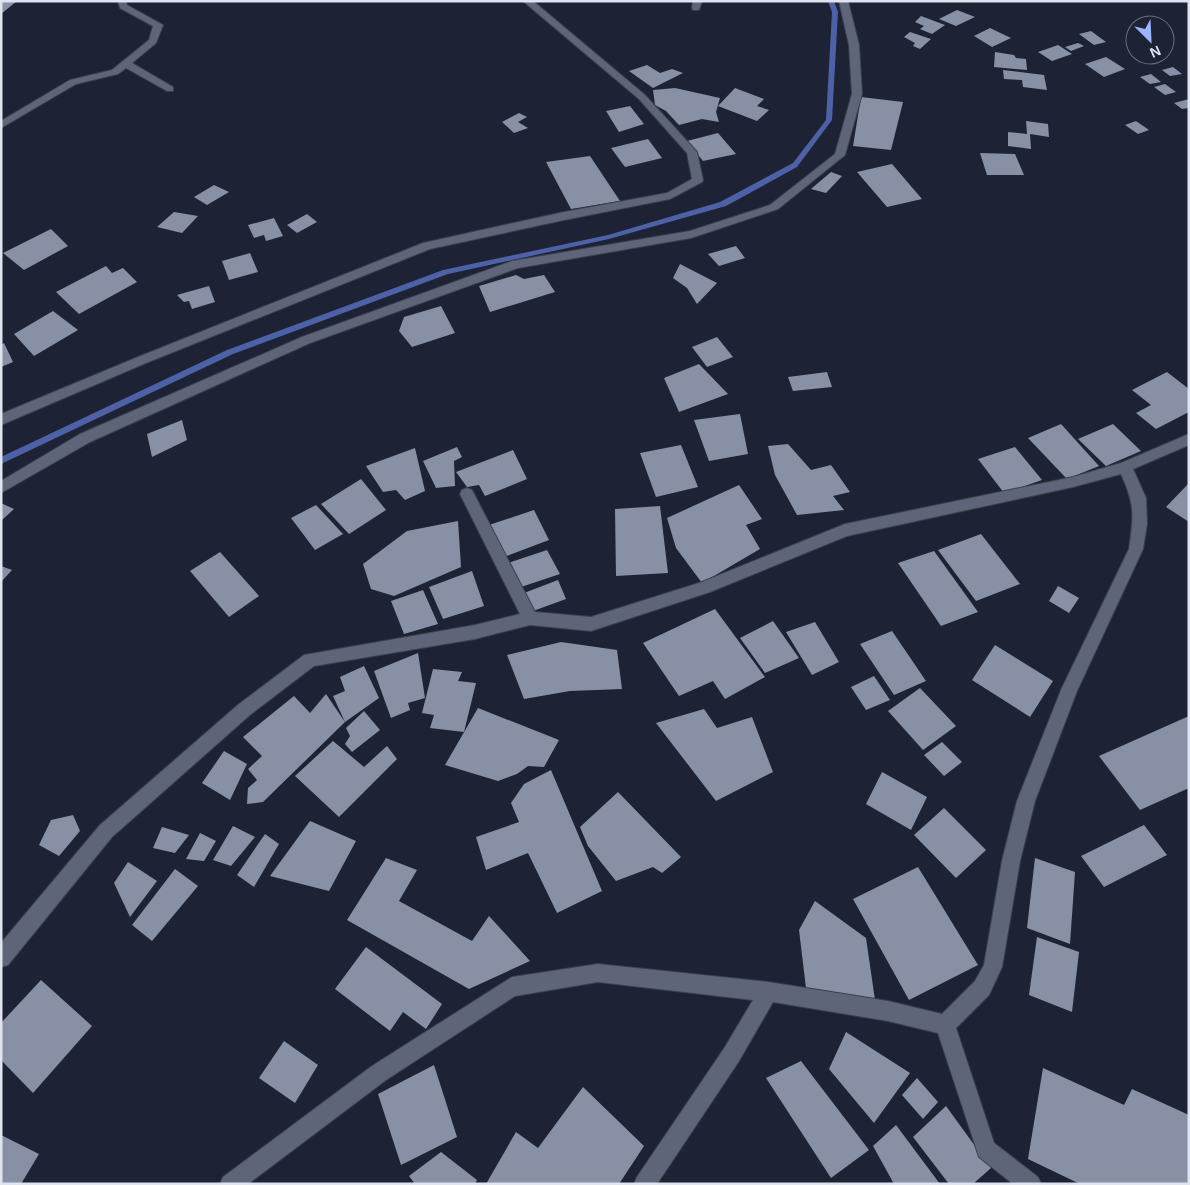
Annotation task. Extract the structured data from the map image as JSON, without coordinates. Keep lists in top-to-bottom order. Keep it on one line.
{"north":"bottom right"}
